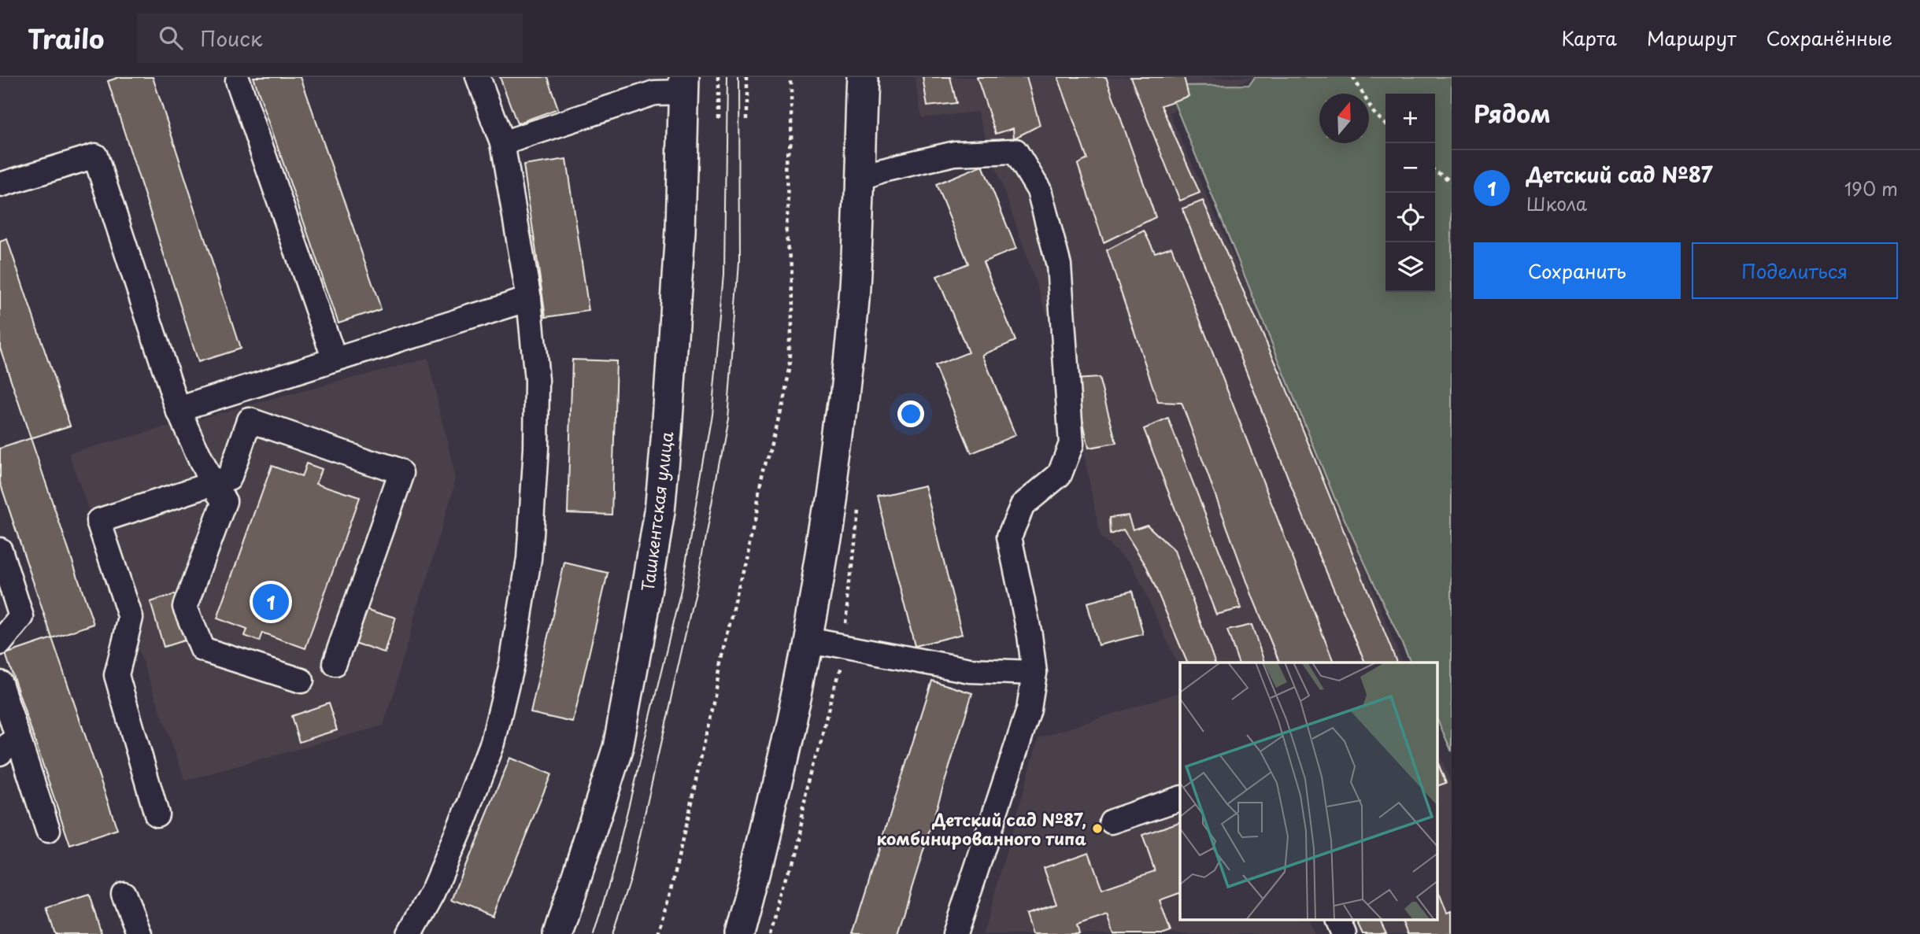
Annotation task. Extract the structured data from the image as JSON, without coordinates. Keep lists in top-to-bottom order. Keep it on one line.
{"streets":{"main road":["Ташкентская улица"]},"places":["Детский сад №87, комбинированного типа"],"north":"top","page":{"header":"Trailo","search":"Поиск","nav":["Карта","Маршрут","Сохранённые"],"heading":"Рядом","map_buttons":["+","−"],"list":[{"mark":"1","name":"Детский сад №87","note":"Школа","value":"190 m"}],"buttons":["Сохранить","Поделиться"],"pins":"1"}}
